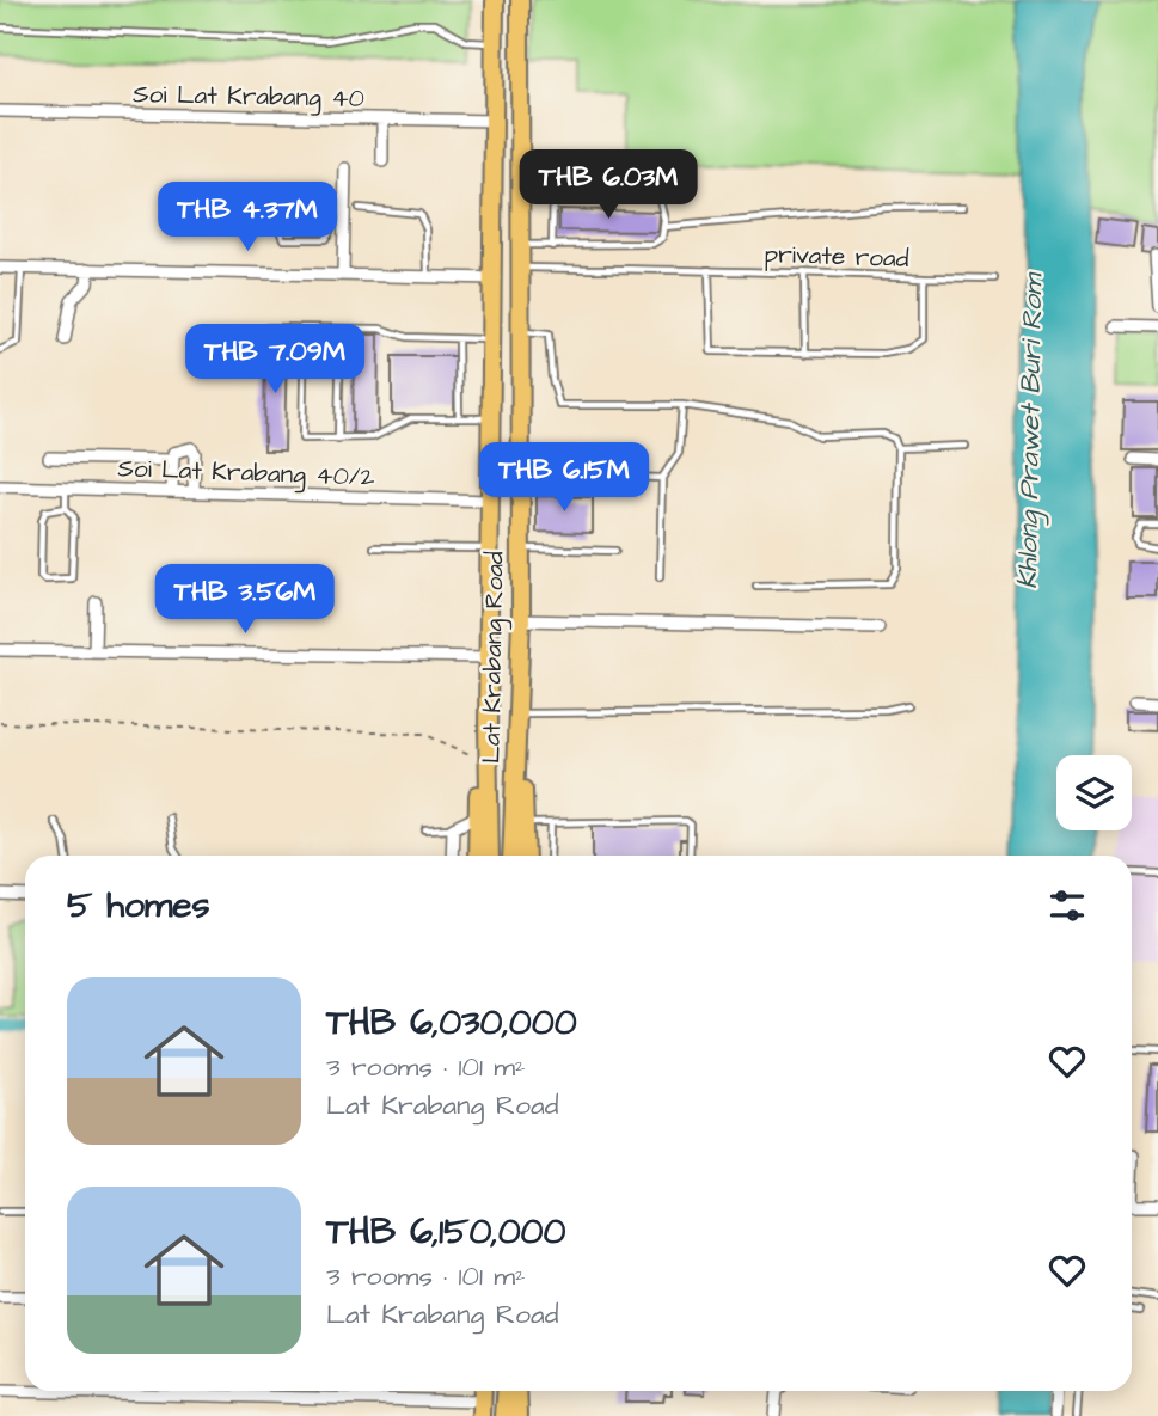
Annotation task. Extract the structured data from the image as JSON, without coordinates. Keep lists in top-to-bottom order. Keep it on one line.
{"streets":{"main road":["Lat Krabang Road"],"street":["Soi Lat Krabang 40","Soi Lat Krabang 40/2"],"lane":["private road"]},"crossings":[["Soi Lat Krabang 40","Lat Krabang Road"],["private road","Lat Krabang Road"],["Soi Lat Krabang 40/2","Lat Krabang Road"]],"water":["Khlong Prawet Buri Rom"],"page":{"price":["THB 6.03M","THB 4.37M","THB 7.09M","THB 6.15M","THB 3.56M"],"heading":"5 homes","list":[{"name":"THB 6,030,000","note":"3 rooms · 101 m² · Lat Krabang Road"},{"name":"THB 6,150,000","note":"3 rooms · 101 m² · Lat Krabang Road"}]}}
